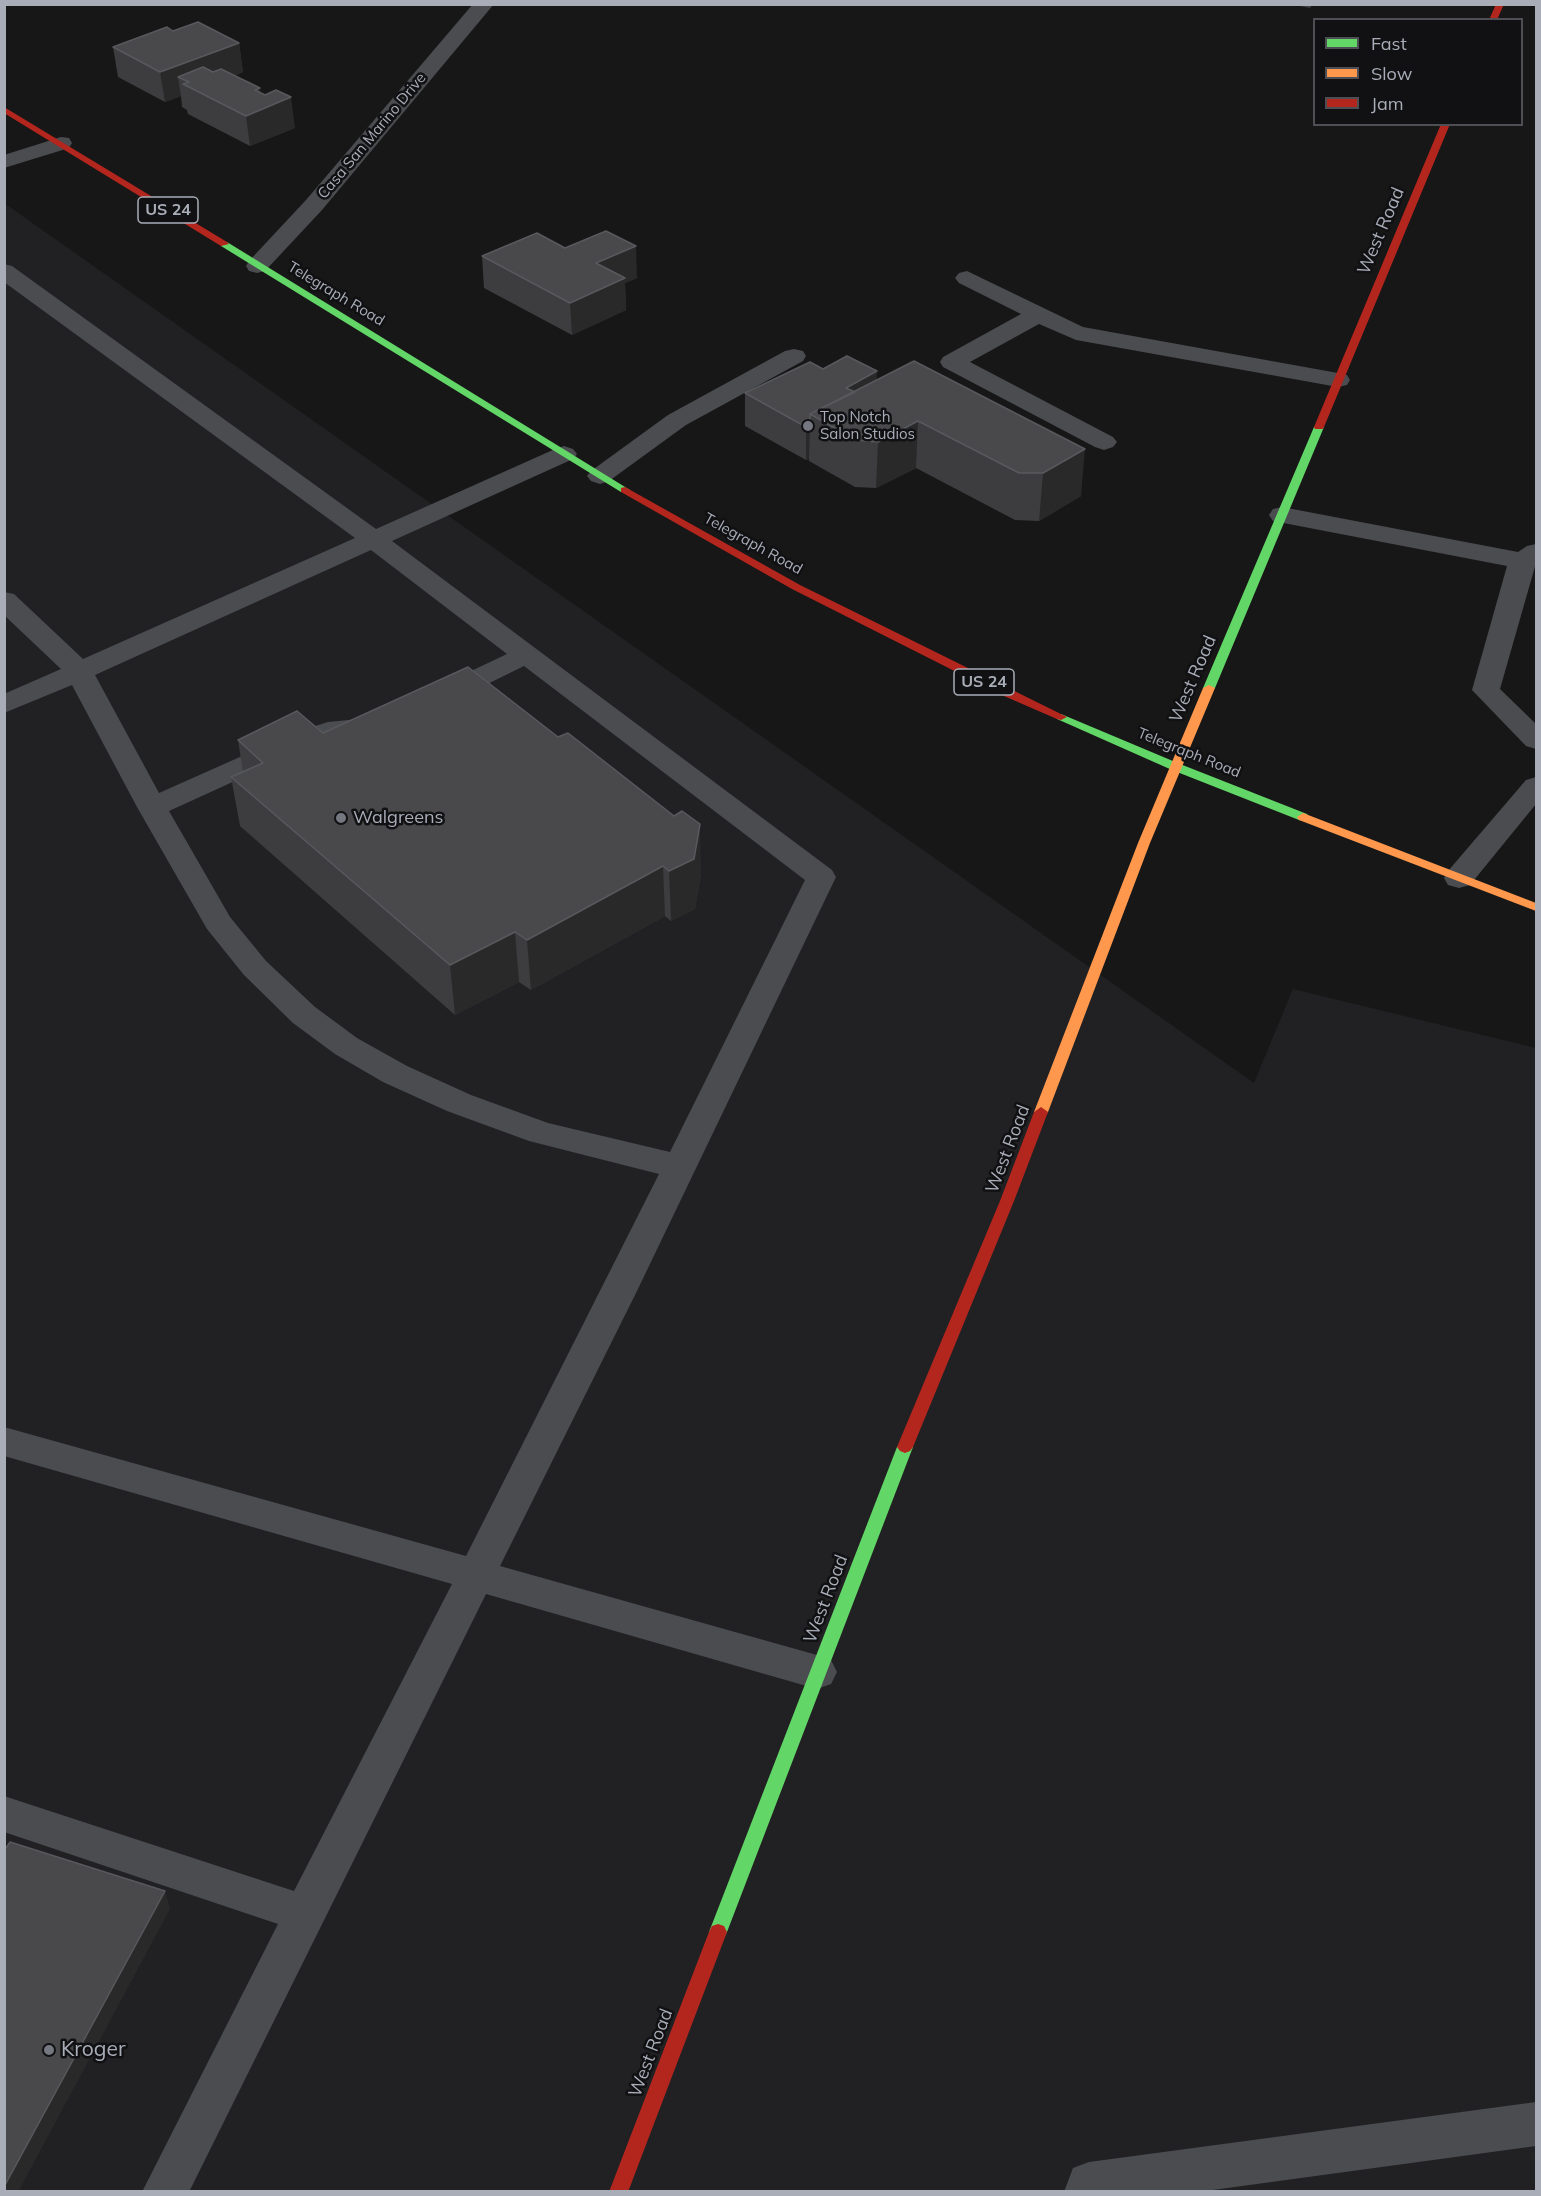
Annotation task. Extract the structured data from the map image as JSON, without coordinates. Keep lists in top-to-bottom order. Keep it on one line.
{"streets":{"main road":["US 24","West Road","Telegraph Road"],"street":["Casa San Marino Drive"]},"crossings":[["Casa San Marino Drive","Telegraph Road"],["West Road","Telegraph Road"]],"places":["Top Notch Salon Studios","Walgreens","Kroger"],"legend":["Fast","Slow","Jam"]}
